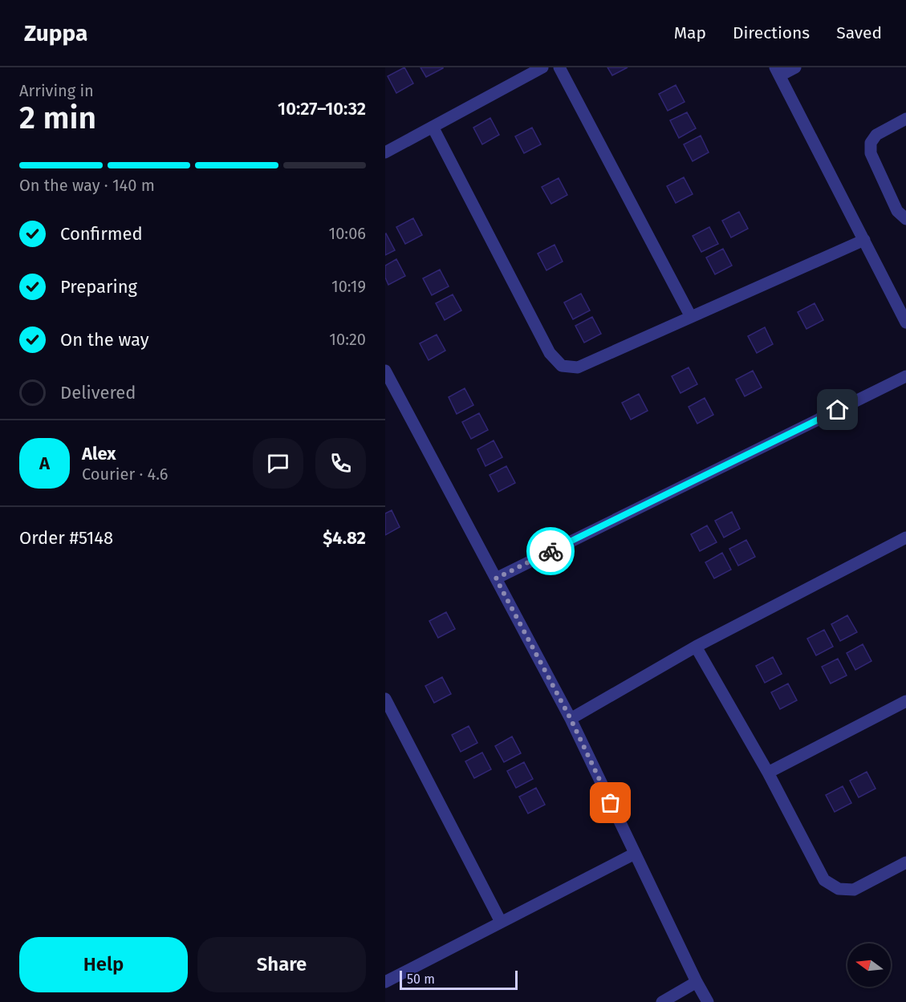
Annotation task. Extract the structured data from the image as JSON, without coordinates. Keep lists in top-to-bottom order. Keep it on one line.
{"scale_bar":"50 m","north":"left","page":{"header":"Zuppa","nav":["Map","Directions","Saved"],"heading":["2 min","Arriving in","10:27–10:32"],"panel":["Alex","Courier · 4.6","Order #5148","$4.82"],"bar":"On the way · 140 m","list":[["Confirmed","10:06"],["Preparing","10:19"],["On the way","10:20"],"Delivered"],"round":"A","buttons":["Help","Share"],"scale":"50 m"}}
